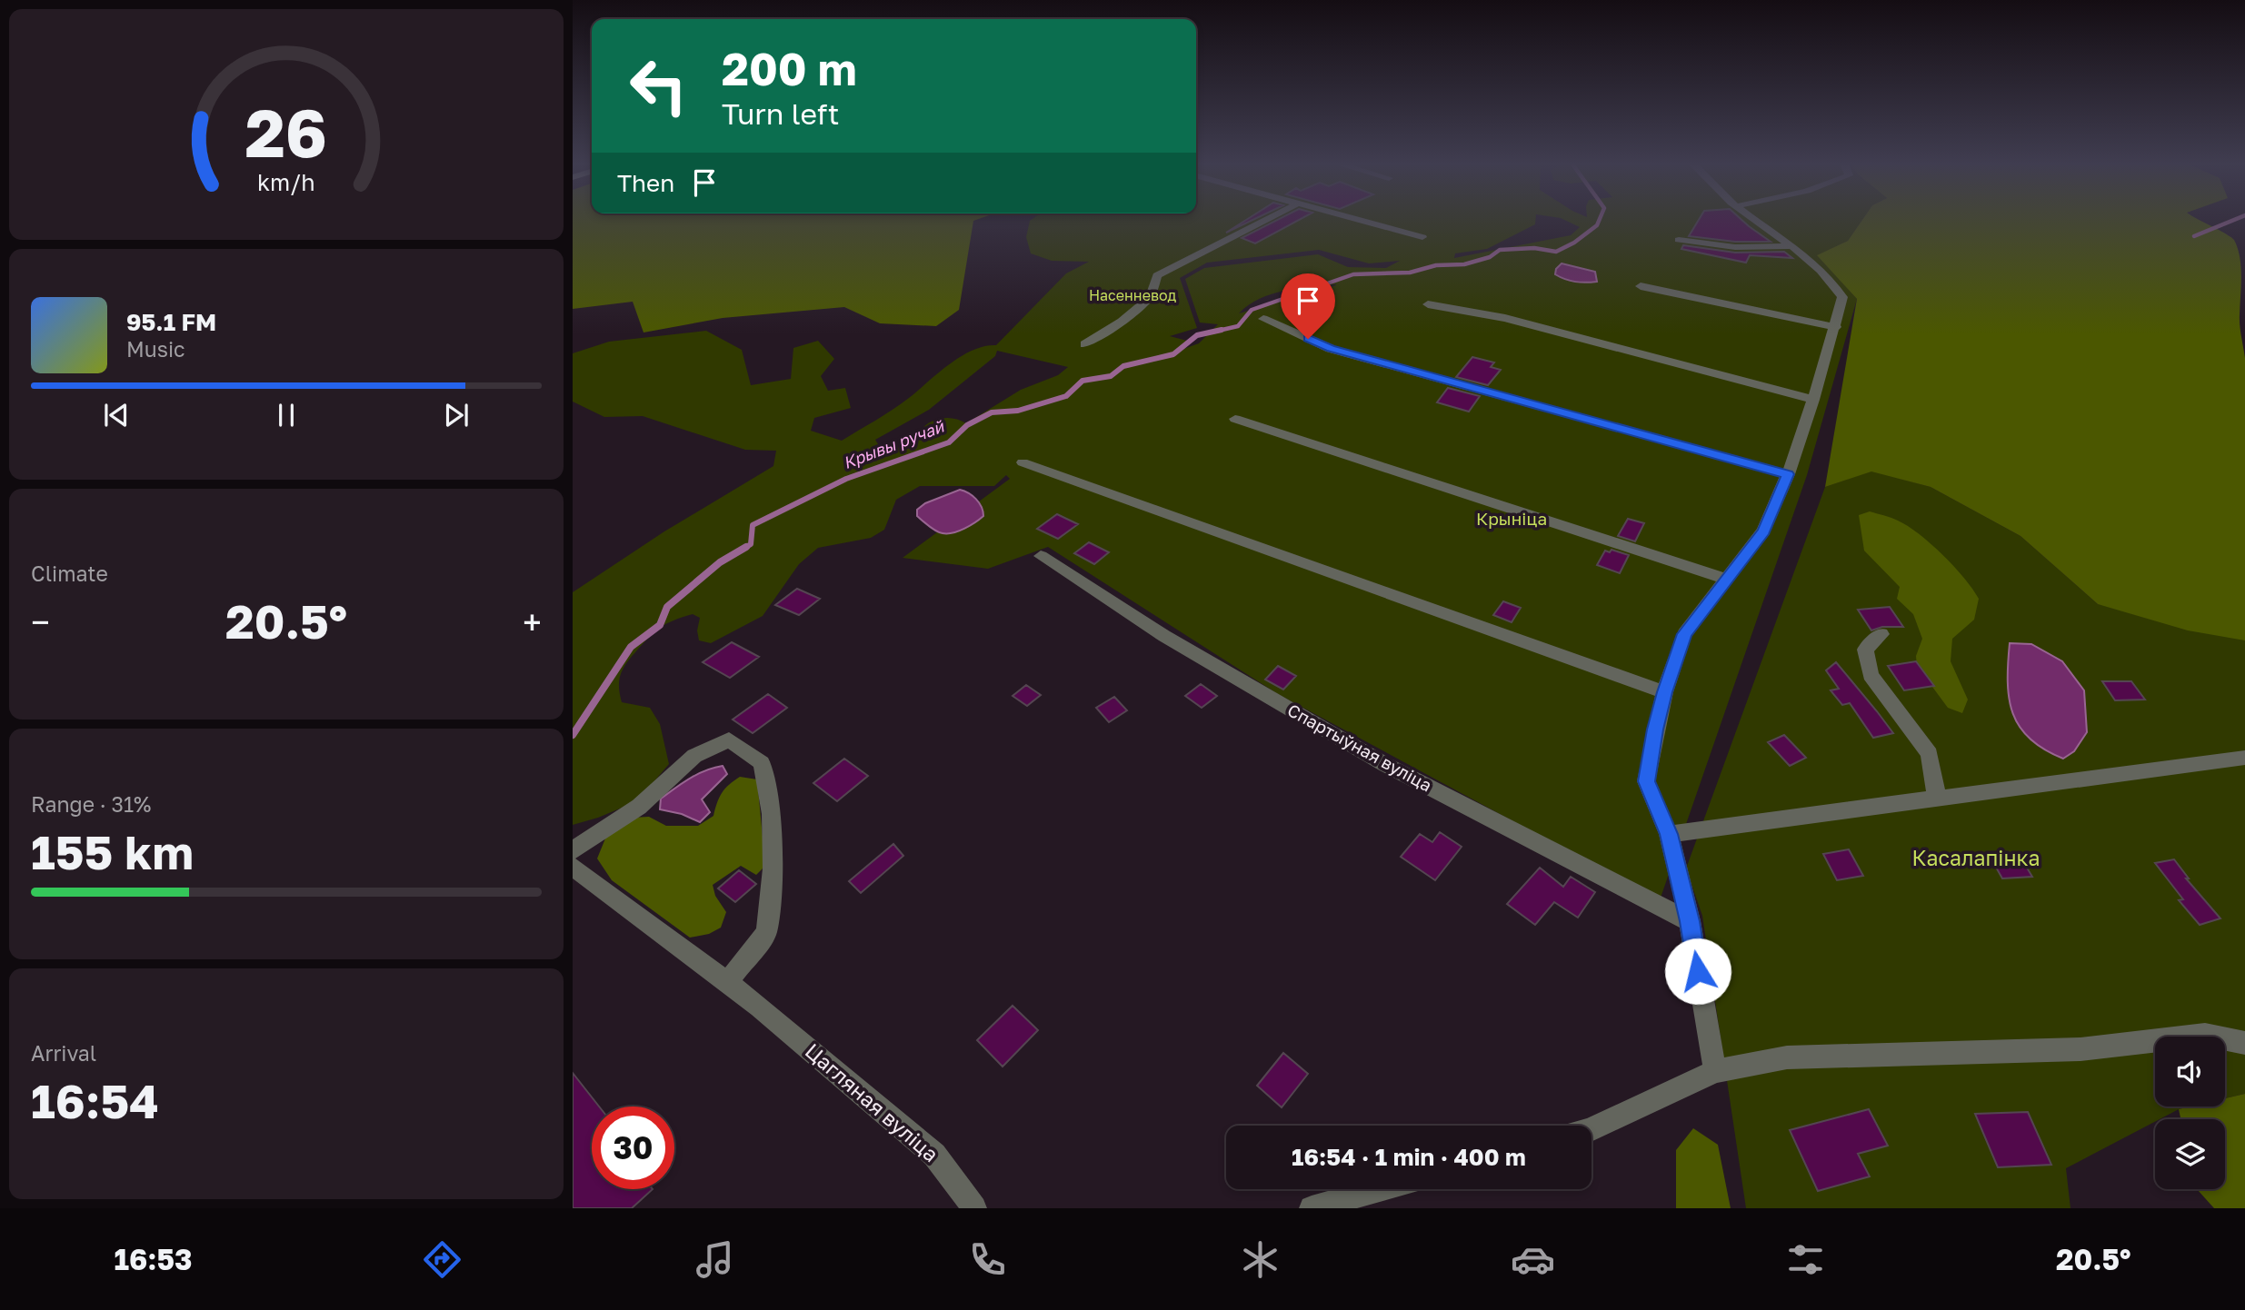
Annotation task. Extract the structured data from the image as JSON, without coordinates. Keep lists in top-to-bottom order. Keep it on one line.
{"streets":{"street":["Спартыўная вуліца","Цагляная вуліца"]},"water":["Крывы ручай"],"parks":["Насенневод","Крыніца","Касалапінка"],"page":{"turn":["200 m","Turn left"],"then":"Then","song":["95.1 FM","Music"],"tile":["Climate",["Range · 31%","155 km"],["Arrival","16:54"]],"heat":["−","20.5°","+"],"limit":"30","trip":"16:54 · 1 min · 400 m","tabs":["16:53","20.5°"],"gauge":["26","km/h"]}}
